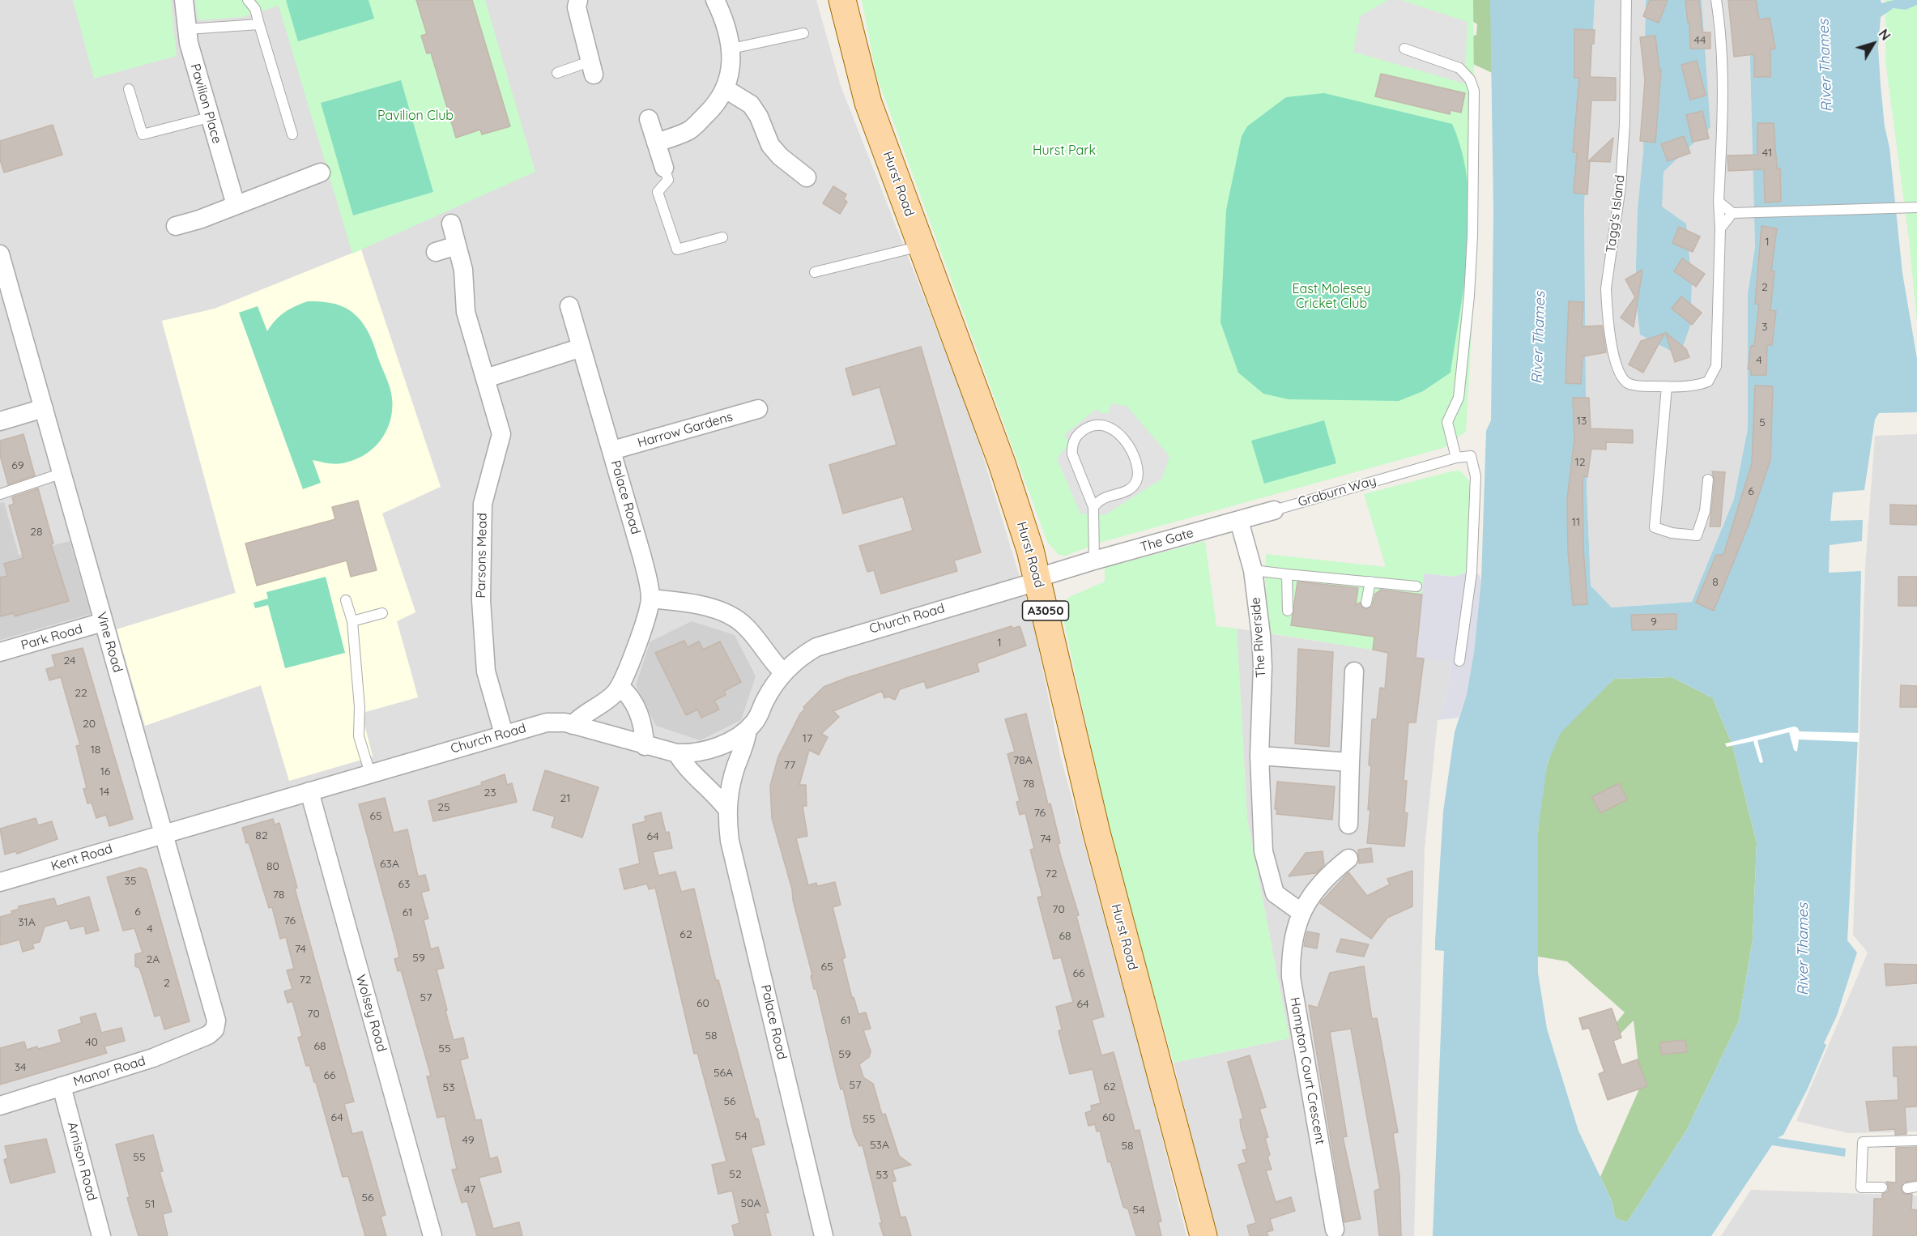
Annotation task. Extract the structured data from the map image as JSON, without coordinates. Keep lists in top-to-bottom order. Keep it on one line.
{"streets":{"main road":["Hurst Road","A3050"],"street":["Pavilion Place","Harrow Gardens","Graburn Way","Palace Road","The Gate","Parsons Mead","Church Road","Park Road","The Riverside","Vine Road","Kent Road","Wolsey Road","Hampton Court Crescent","Manor Road","Arnison Road"],"lane":["Tagg's Island"]},"crossings":[["Hurst Road","Church Road"],["Harrow Gardens","Palace Road"],["Graburn Way","The Gate"],["Graburn Way","The Riverside"],["Palace Road","Church Road"],["Parsons Mead","Church Road"],["Church Road","Vine Road"],["Church Road","Kent Road"],["Church Road","Wolsey Road"],["Park Road","Vine Road"],["The Riverside","Hampton Court Crescent"],["Vine Road","Kent Road"],["Vine Road","Manor Road"],["Manor Road","Arnison Road"]],"water":["River Thames"],"parks":["Pavilion Club","Hurst Park","East Molesey Cricket Club"],"house_numbers":["44","41","1","2","3","4","13","5","12","69","6","11","28","8","9","1","24","22","20","17","18","78A","77","16","78","14","23","21","25","76","65","82","64","74","63A","80","72","35","63","78","70","6","61","76","31A","4","62","68","74","59","2A","65","66","72","2","57","60","64","70","61","58","40","68","55","59","34","56A","66","57","62","53","56","64","60","55","54","49","53A","58","55","52","53","47","56","50A","51","54"],"north":"top right"}
